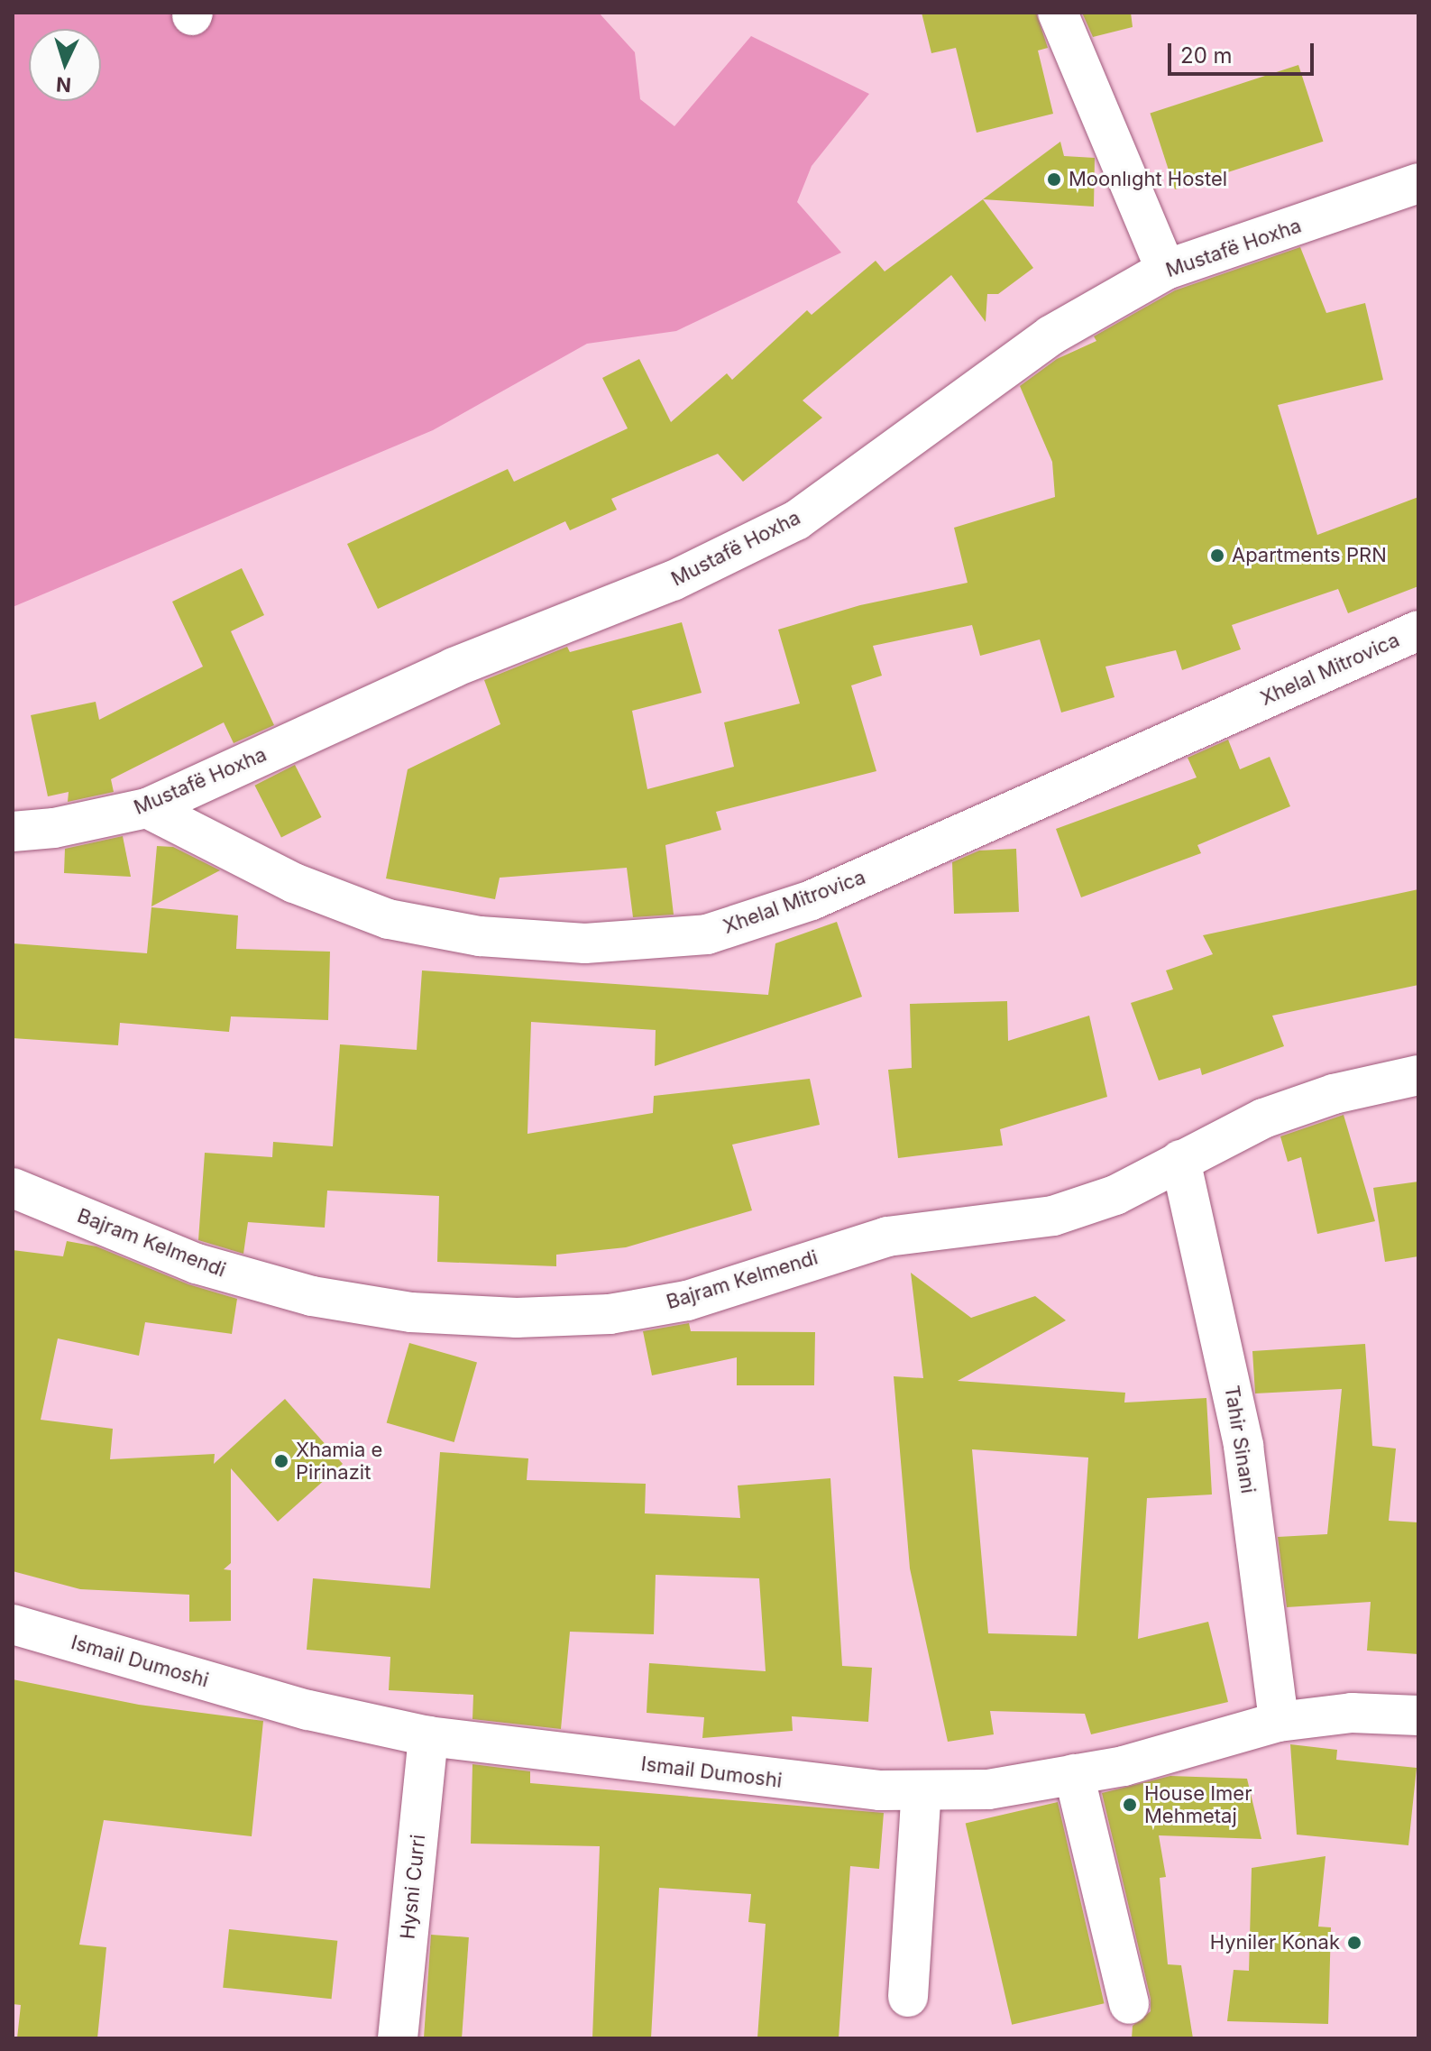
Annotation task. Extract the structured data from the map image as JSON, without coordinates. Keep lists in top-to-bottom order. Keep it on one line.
{"streets":{"street":["Mustafë Hoxha","Xhelal Mitrovica","Bajram Kelmendi","Tahir Sinani","Ismail Dumoshi","Hysni Curri"]},"crossings":[["Mustafë Hoxha","Xhelal Mitrovica"],["Bajram Kelmendi","Tahir Sinani"],["Tahir Sinani","Ismail Dumoshi"],["Ismail Dumoshi","Hysni Curri"]],"places":["Moonlıght Hostel","Apartments PRN","Xhamia e Pirinazit","House Imer Mehmetaj","Hyniler Konak"],"scale_bar":"20 m","north":"bottom"}
